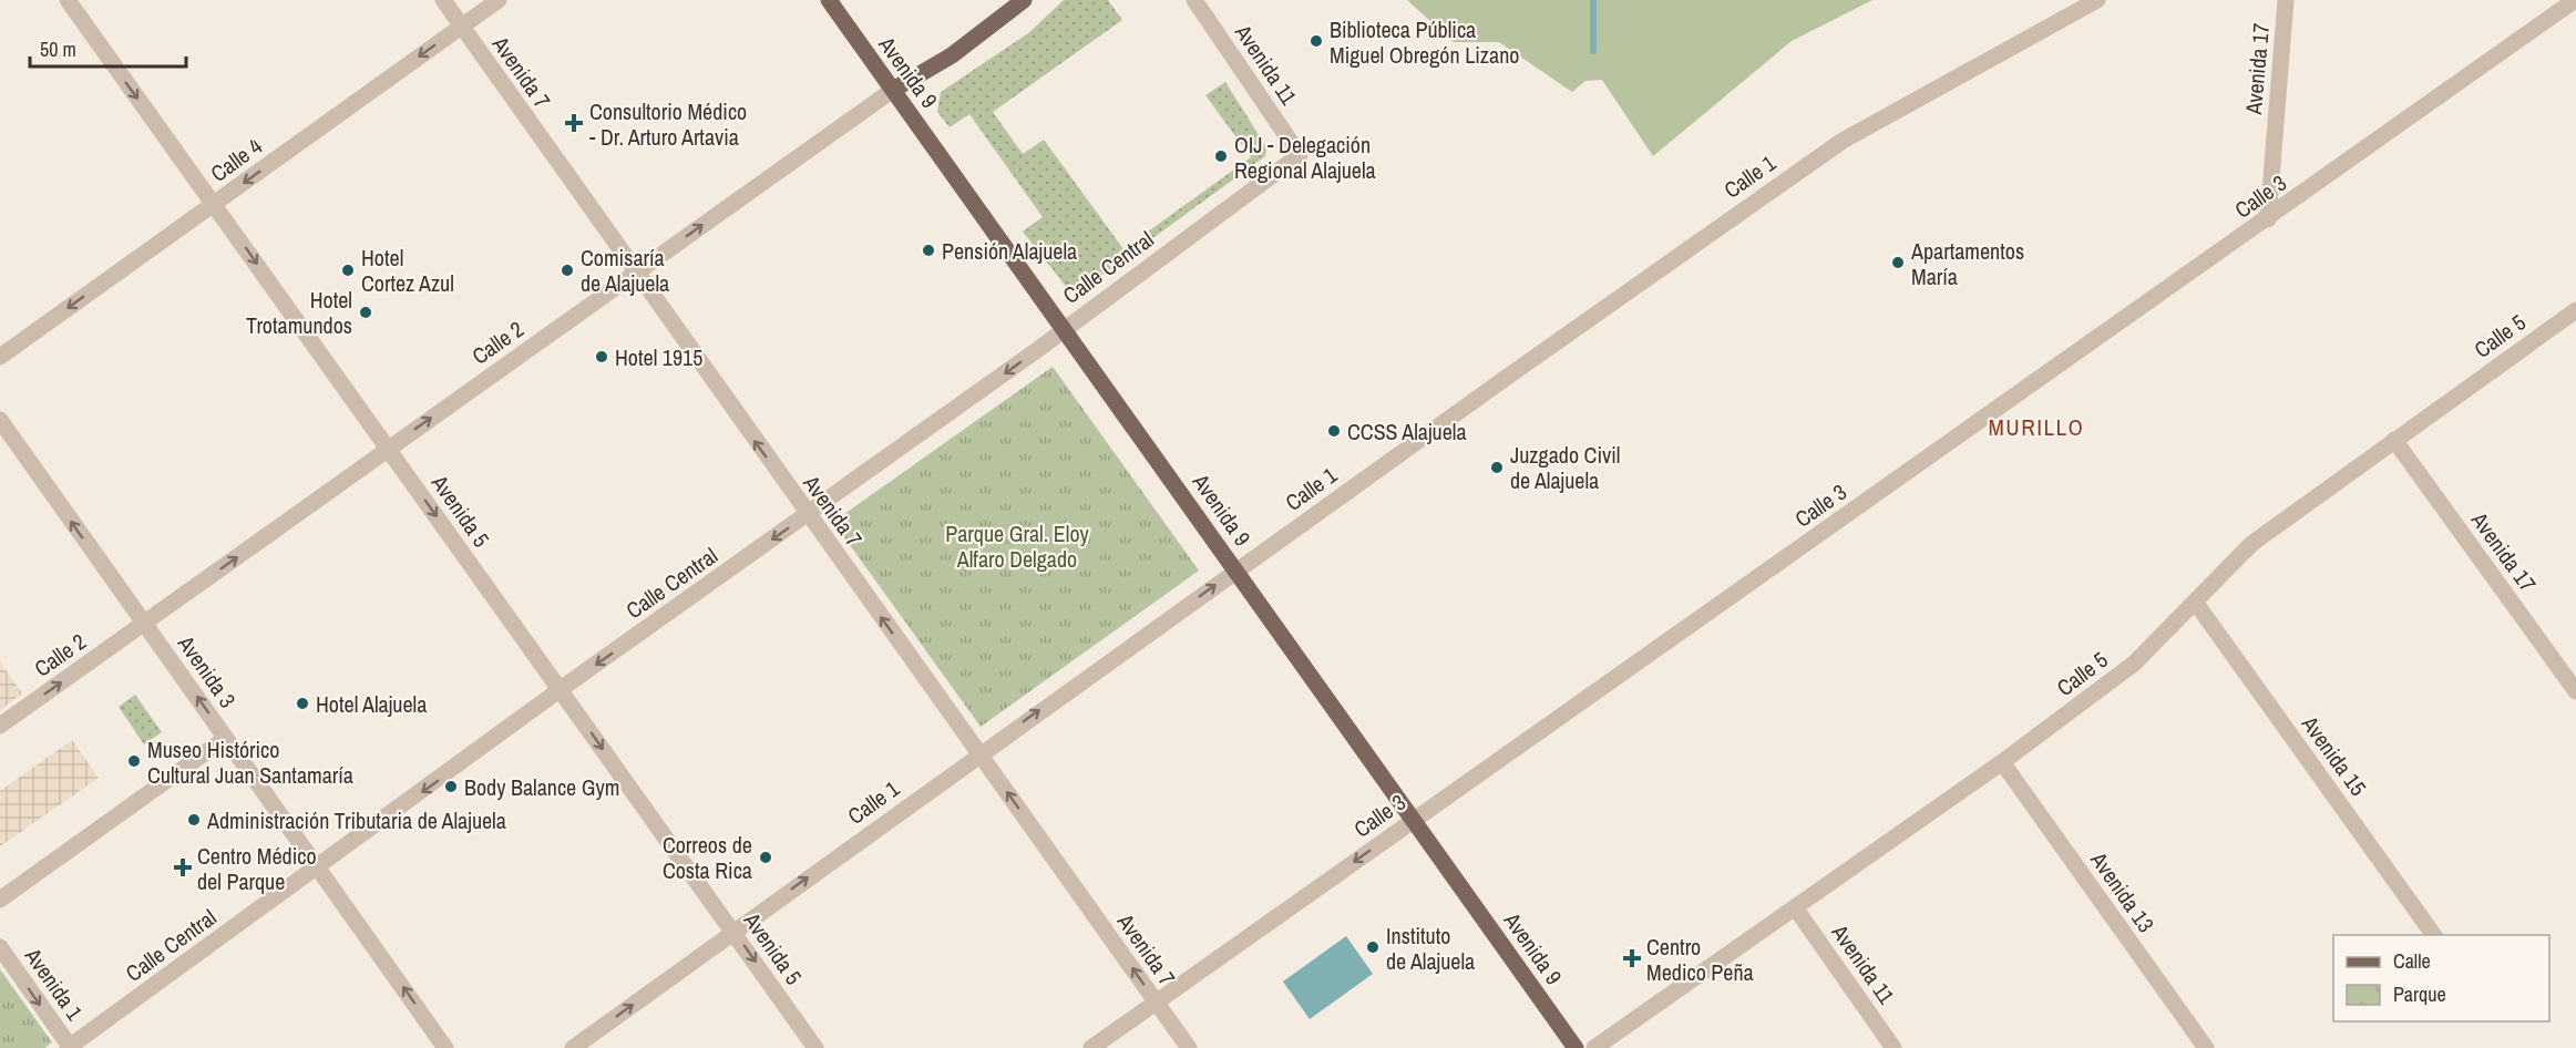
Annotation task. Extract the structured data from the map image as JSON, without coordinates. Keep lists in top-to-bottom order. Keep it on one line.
{"streets":{"main road":["Avenida 9","Calle 2"],"street":["Avenida 11","Avenida 17","Avenida 7","Calle 4","Calle 1","Calle 3","Calle Central","Calle 5","Avenida 5","Avenida 3","Avenida 15","Avenida 13","Avenida 1"]},"crossings":[["Avenida 11","Calle Central"],["Avenida 11","Calle 5"],["Avenida 17","Calle 3"],["Avenida 17","Calle 5"],["Avenida 7","Calle 4"],["Avenida 7","Calle 1"],["Avenida 7","Calle 3"],["Avenida 7","Calle Central"],["Avenida 7","Calle 2"],["Avenida 9","Calle 1"],["Avenida 9","Calle 3"],["Avenida 9","Calle Central"],["Avenida 9","Calle 2"],["Calle 4","Avenida 5"],["Calle 1","Avenida 5"],["Calle Central","Avenida 5"],["Calle Central","Avenida 3"],["Calle Central","Avenida 1"],["Calle 5","Avenida 15"],["Calle 5","Avenida 13"],["Calle 2","Avenida 5"],["Calle 2","Avenida 3"]],"one_way":["Avenida 7","Calle 4","Calle 1","Calle Central","Calle 2","Avenida 5","Avenida 3","Avenida 1"],"districts":["MURILLO"],"parks":["Parque Gral. Eloy Alfaro Delgado"],"places":{"other":["Biblioteca Pública Miguel Obregón Lizano","OIJ - Delegación Regional Alajuela","Pensión Alajuela","Apartamentos María","Hotel Cortez Azul","Comisaría de Alajuela","Hotel Trotamundos","Hotel 1915","CCSS Alajuela","Juzgado Civil de Alajuela","Hotel Alajuela","Museo Histórico Cultural Juan Santamaría","Body Balance Gym","Administración Tributaria de Alajuela","Correos de Costa Rica","Instituto de Alajuela"],"health":["Consultorio Médico - Dr. Arturo Artavia","Centro Médico del Parque","Centro Medico Peña"]},"legend":["Calle","Parque"],"scale_bar":"50 m"}
